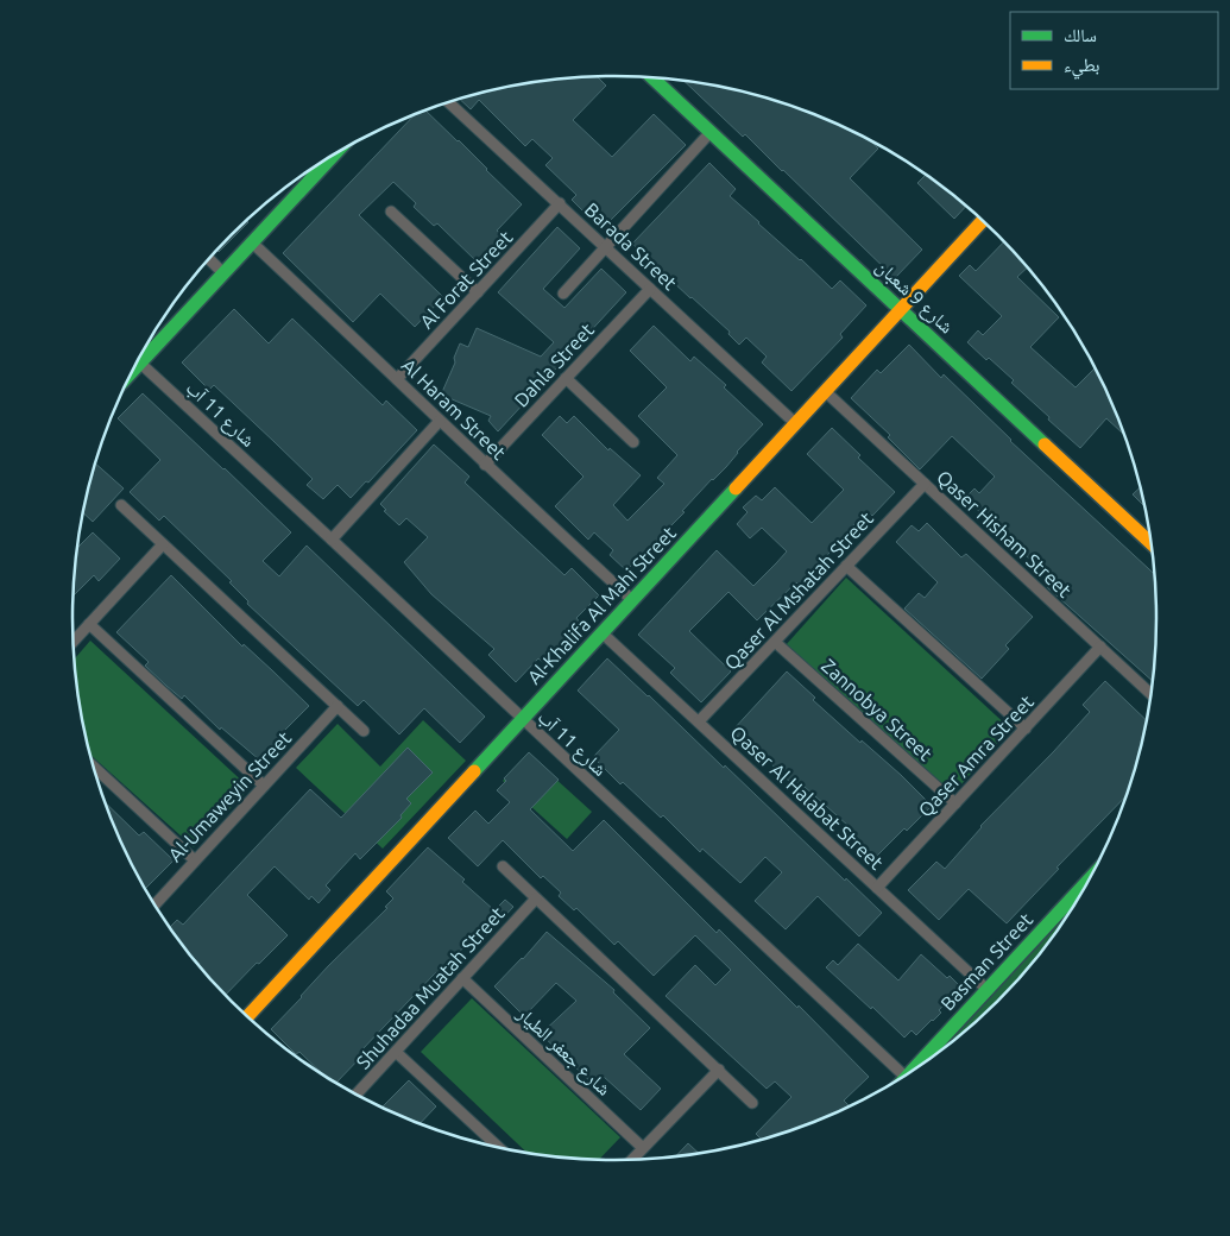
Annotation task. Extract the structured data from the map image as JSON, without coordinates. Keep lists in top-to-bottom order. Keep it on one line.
{"streets":{"street":["Barada Street","Al Forat Street","شارع 9 شعبان","Dahla Street","Al Haram Street","شارع 11 آب","Qaser Hisham Street","Qaser Al Mshatah Street","Al-Khalifa Al Mahi Street","Zannobya Street","Qaser Amra Street","Al-Umaweyin Street","Qaser Al Halabat Street","Basman Street","Shuhadaa Muatah Street","شارع جعفر الطيار"]},"crossings":[["Barada Street","Al Forat Street"],["Barada Street","Dahla Street"],["Barada Street","Al-Khalifa Al Mahi Street"],["Al Forat Street","Al Haram Street"],["شارع 9 شعبان","Al-Khalifa Al Mahi Street"],["Dahla Street","Al Haram Street"],["Al Haram Street","Al-Khalifa Al Mahi Street"],["شارع 11 آب","Al-Khalifa Al Mahi Street"],["Qaser Hisham Street","Qaser Al Mshatah Street"],["Qaser Hisham Street","Al-Khalifa Al Mahi Street"],["Qaser Hisham Street","Qaser Amra Street"],["Qaser Al Mshatah Street","Zannobya Street"],["Qaser Al Mshatah Street","Qaser Al Halabat Street"],["Al-Khalifa Al Mahi Street","Qaser Al Halabat Street"],["Zannobya Street","Qaser Amra Street"],["Qaser Amra Street","Qaser Al Halabat Street"],["Qaser Al Halabat Street","Basman Street"],["Shuhadaa Muatah Street","شارع جعفر الطيار"]],"legend":["سالك","بطيء"]}
